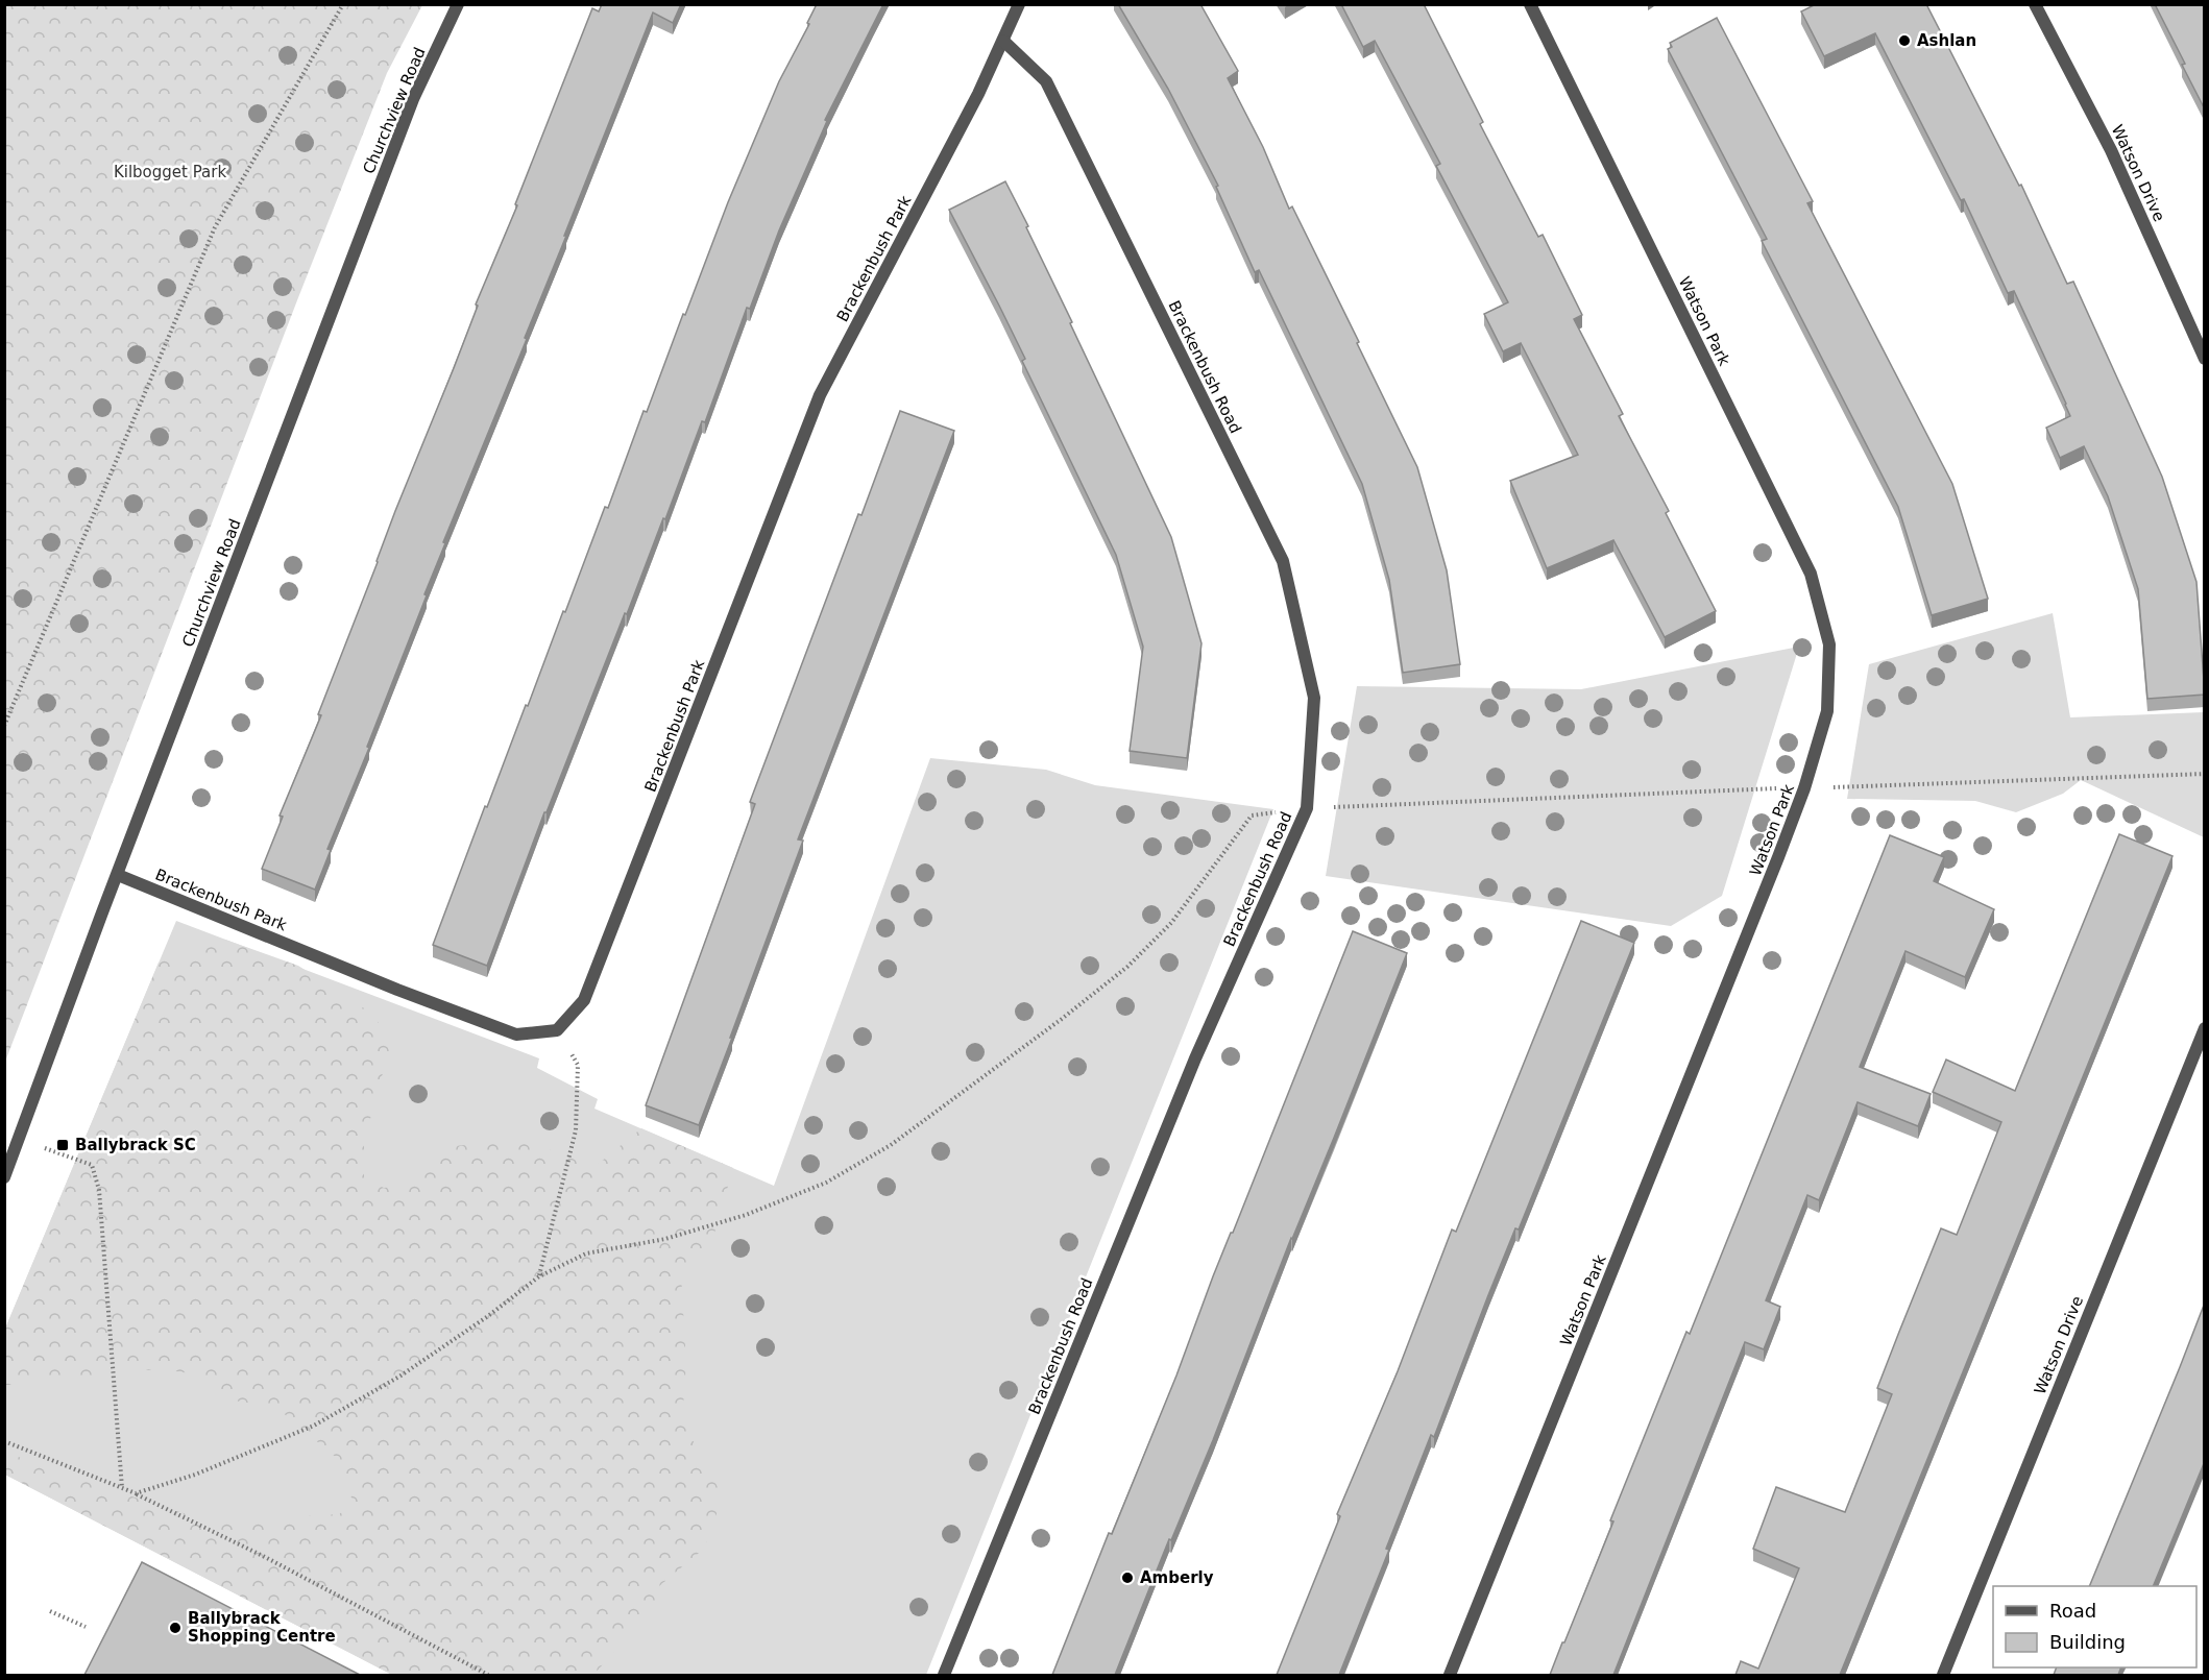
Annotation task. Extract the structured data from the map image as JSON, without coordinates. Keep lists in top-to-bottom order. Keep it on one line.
{"streets":{"street":["Churchview Road","Watson Drive","Brackenbush Park","Watson Park","Brackenbush Road"]},"crossings":[["Churchview Road","Brackenbush Park"],["Brackenbush Park","Brackenbush Road"]],"parks":["Kilbogget Park"],"places":{"other":["Ashlan","Amberly","Ballybrack Shopping Centre"],"transit":["Ballybrack SC"]},"legend":["Road","Building"]}
